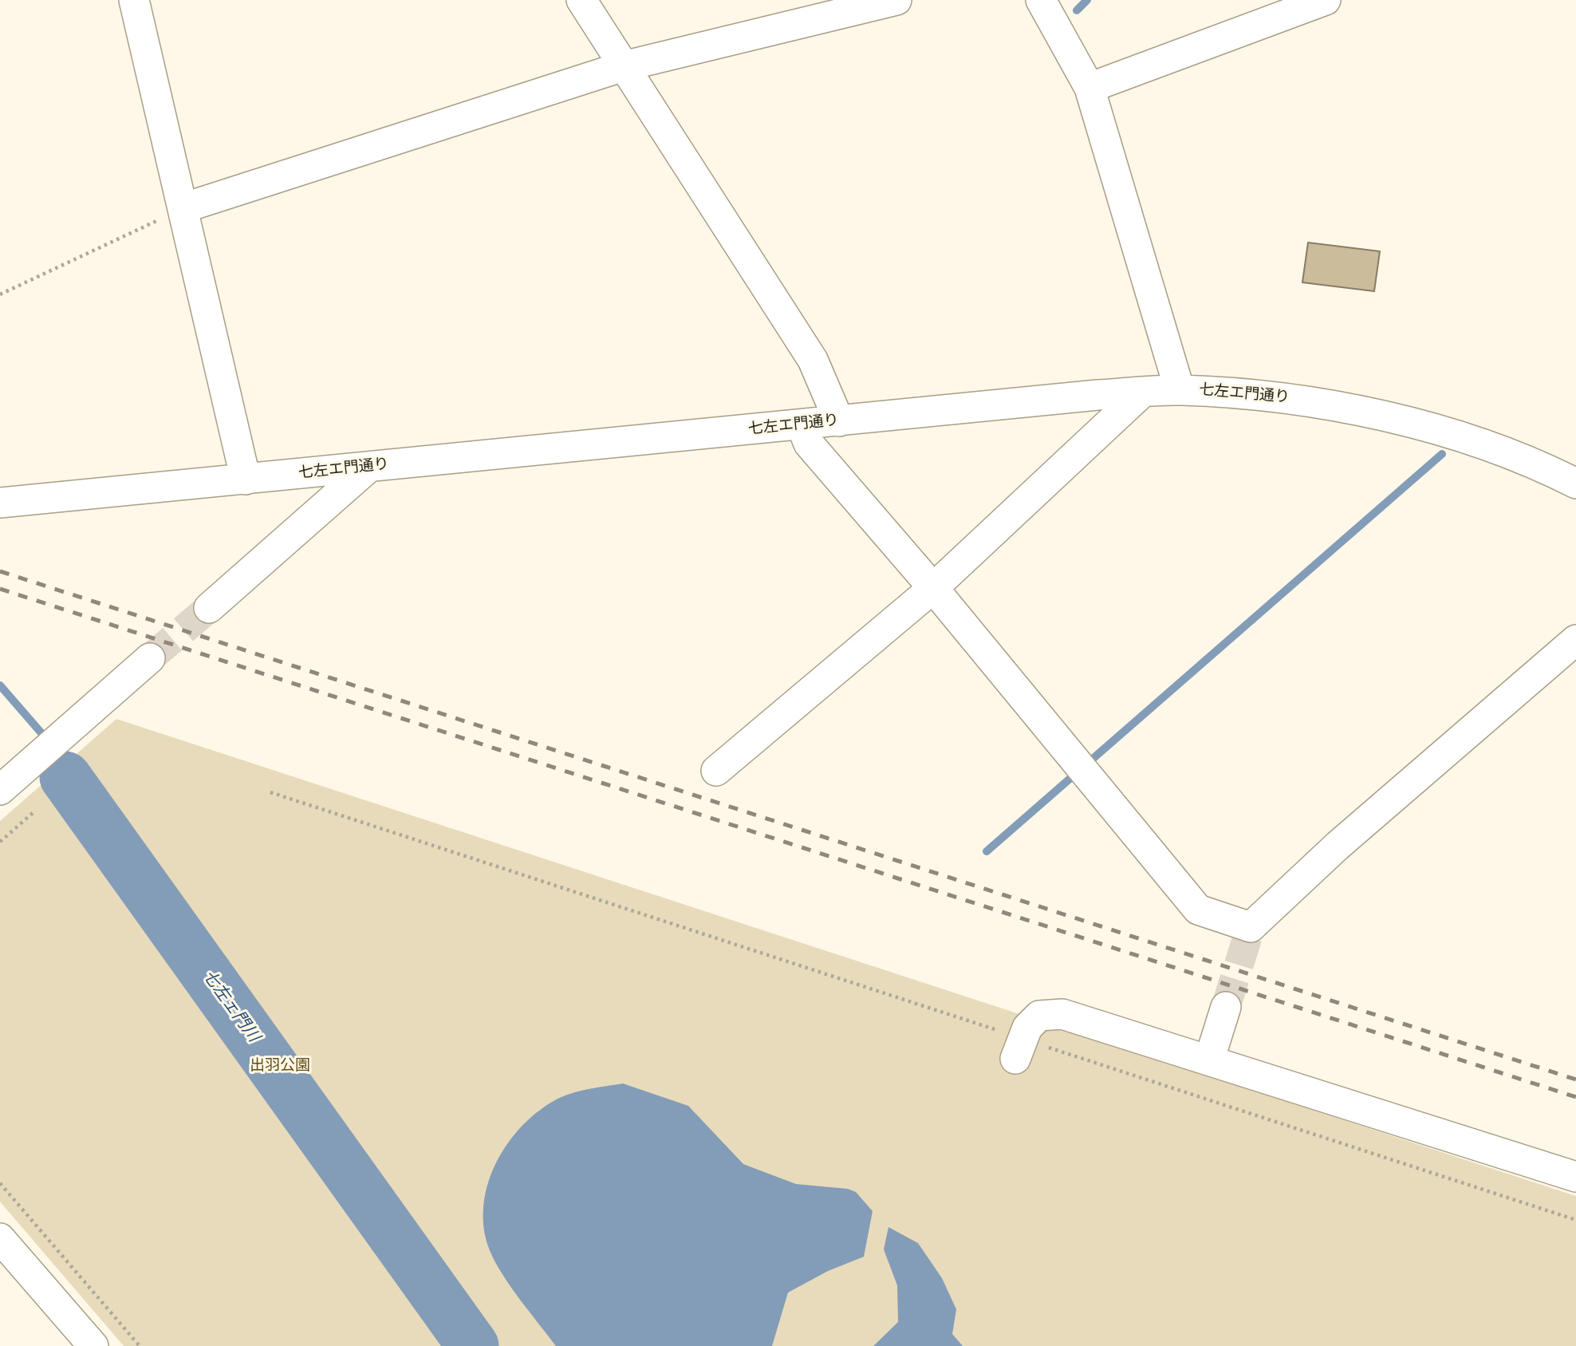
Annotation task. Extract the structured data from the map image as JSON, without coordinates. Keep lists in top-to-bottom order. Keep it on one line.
{"streets":{"street":["七左エ門通り"]},"water":["七左ェ門川"],"parks":["出羽公園"]}
